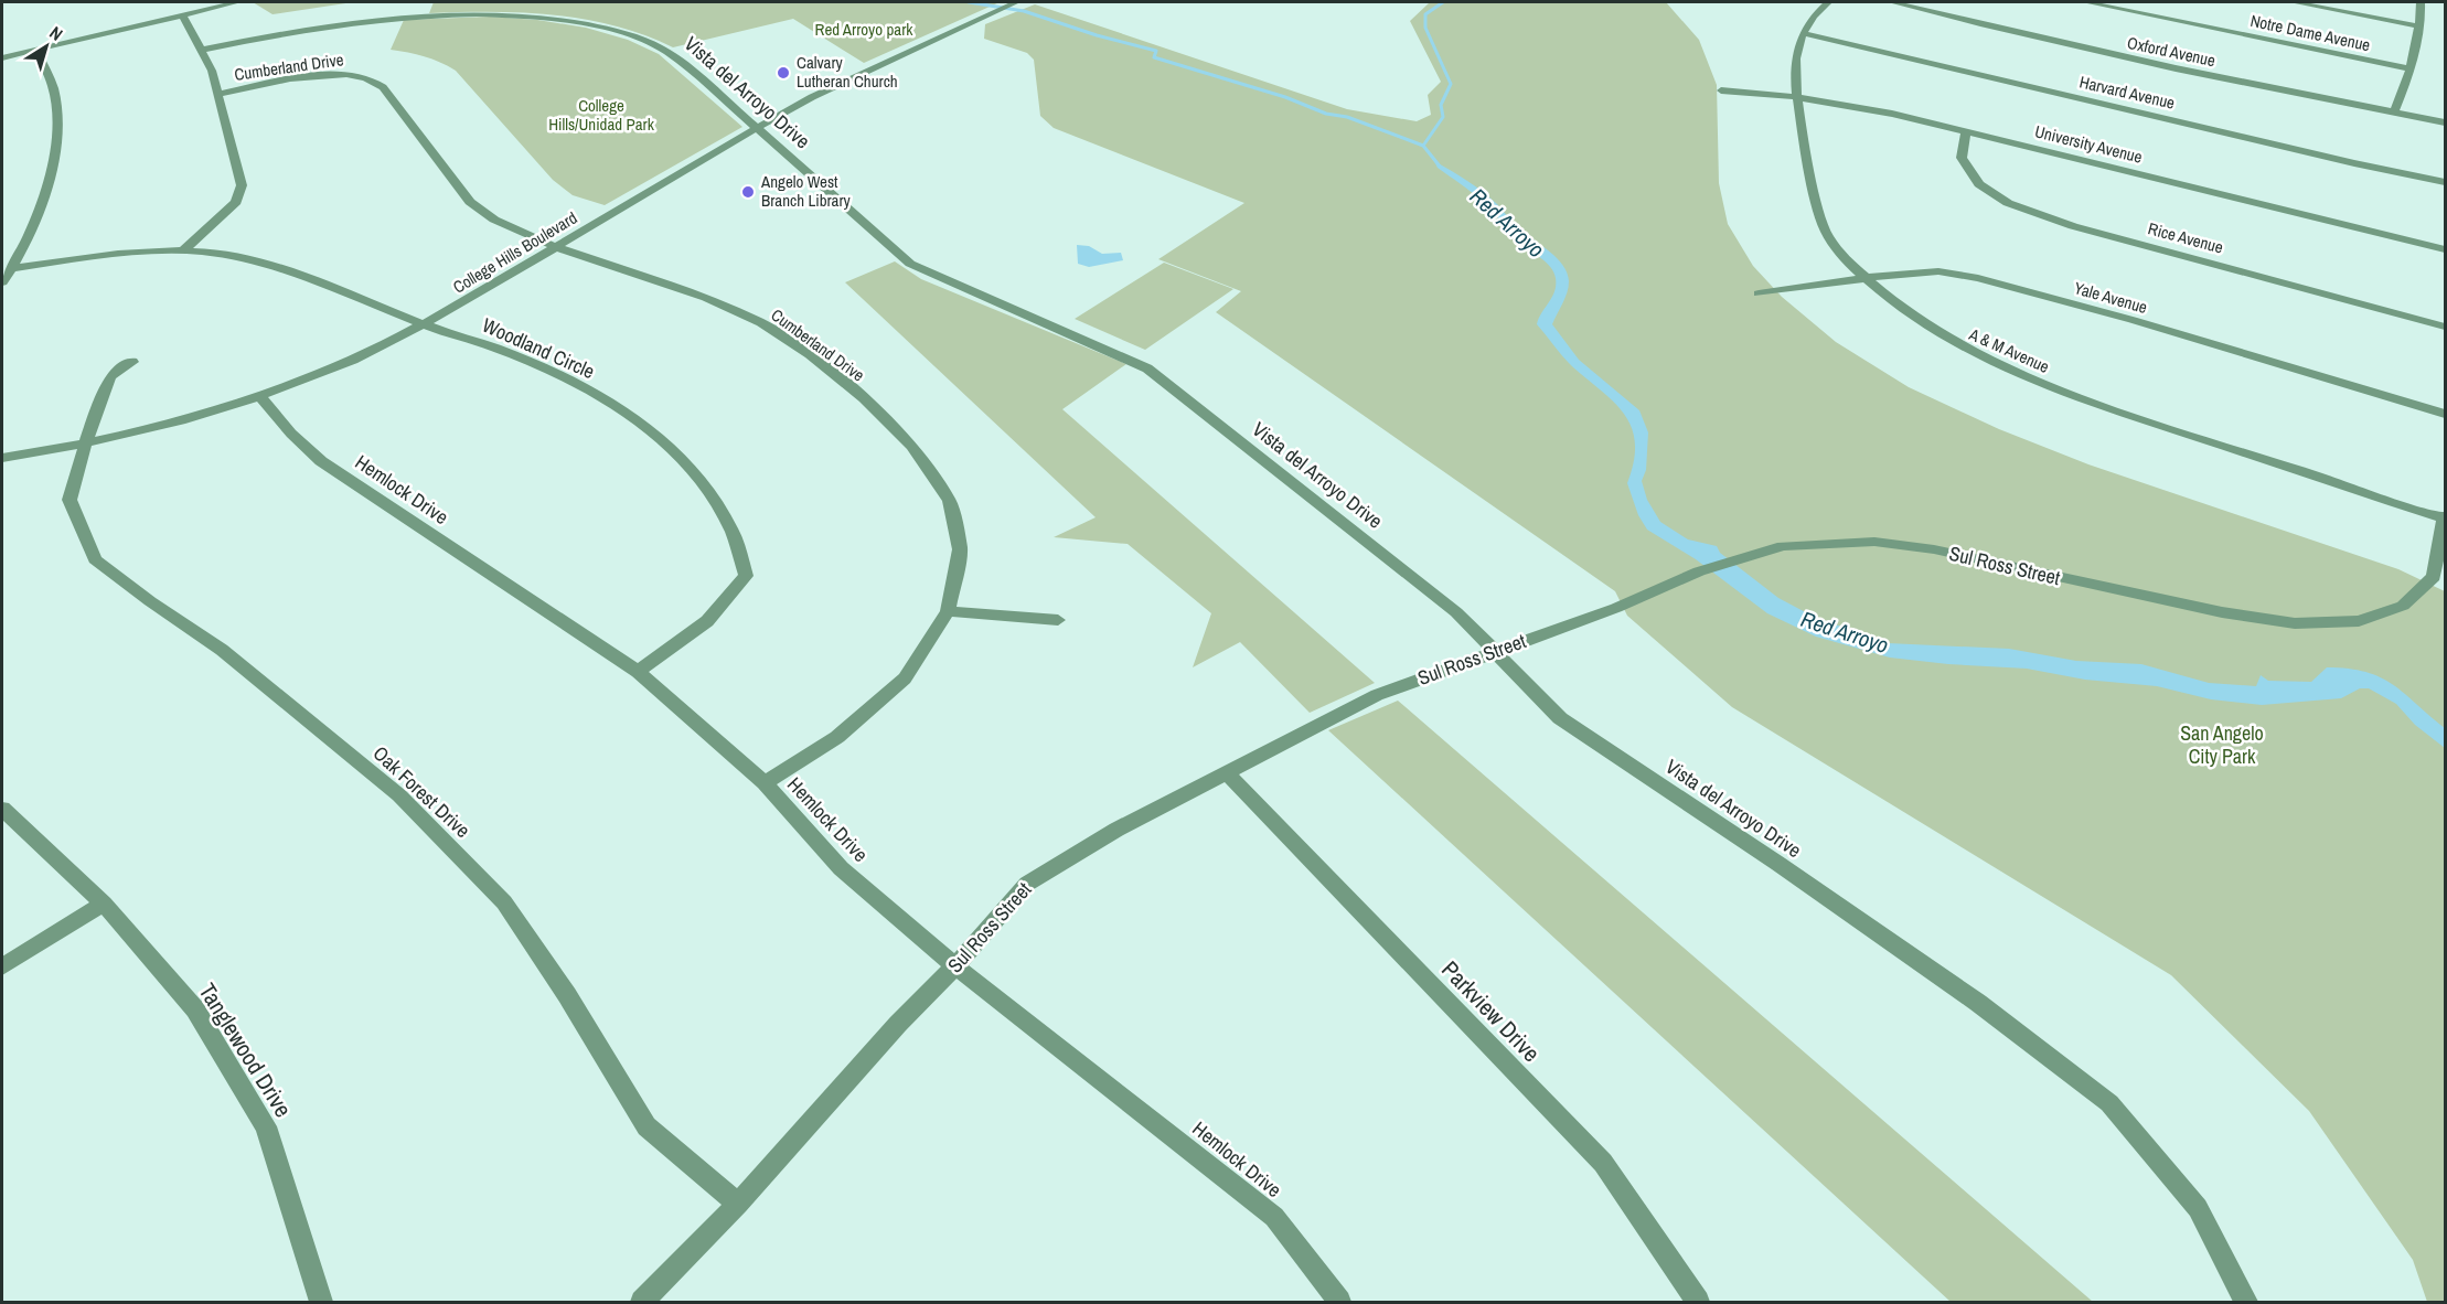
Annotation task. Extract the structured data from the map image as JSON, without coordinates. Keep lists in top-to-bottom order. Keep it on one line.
{"streets":{"street":["Notre Dame Avenue","Oxford Avenue","Cumberland Drive","Vista del Arroyo Drive","Harvard Avenue","University Avenue","Rice Avenue","College Hills Boulevard","Yale Avenue","Woodland Circle","A & M Avenue","Hemlock Drive","Sul Ross Street","Oak Forest Drive","Parkview Drive","Tanglewood Drive"]},"crossings":[["Cumberland Drive","College Hills Boulevard"],["Cumberland Drive","Hemlock Drive"],["Vista del Arroyo Drive","College Hills Boulevard"],["Vista del Arroyo Drive","Sul Ross Street"],["Harvard Avenue","A & M Avenue"],["University Avenue","Rice Avenue"],["University Avenue","A & M Avenue"],["College Hills Boulevard","Woodland Circle"],["College Hills Boulevard","Hemlock Drive"],["College Hills Boulevard","Oak Forest Drive"],["Yale Avenue","A & M Avenue"],["Woodland Circle","Hemlock Drive"],["A & M Avenue","Sul Ross Street"],["Hemlock Drive","Sul Ross Street"],["Sul Ross Street","Oak Forest Drive"],["Sul Ross Street","Parkview Drive"]],"water":["Red Arroyo"],"parks":["Red Arroyo park","College Hills/Unidad Park","San Angelo City Park"],"places":["Calvary Lutheran Church","Angelo West Branch Library"],"north":"top right"}
